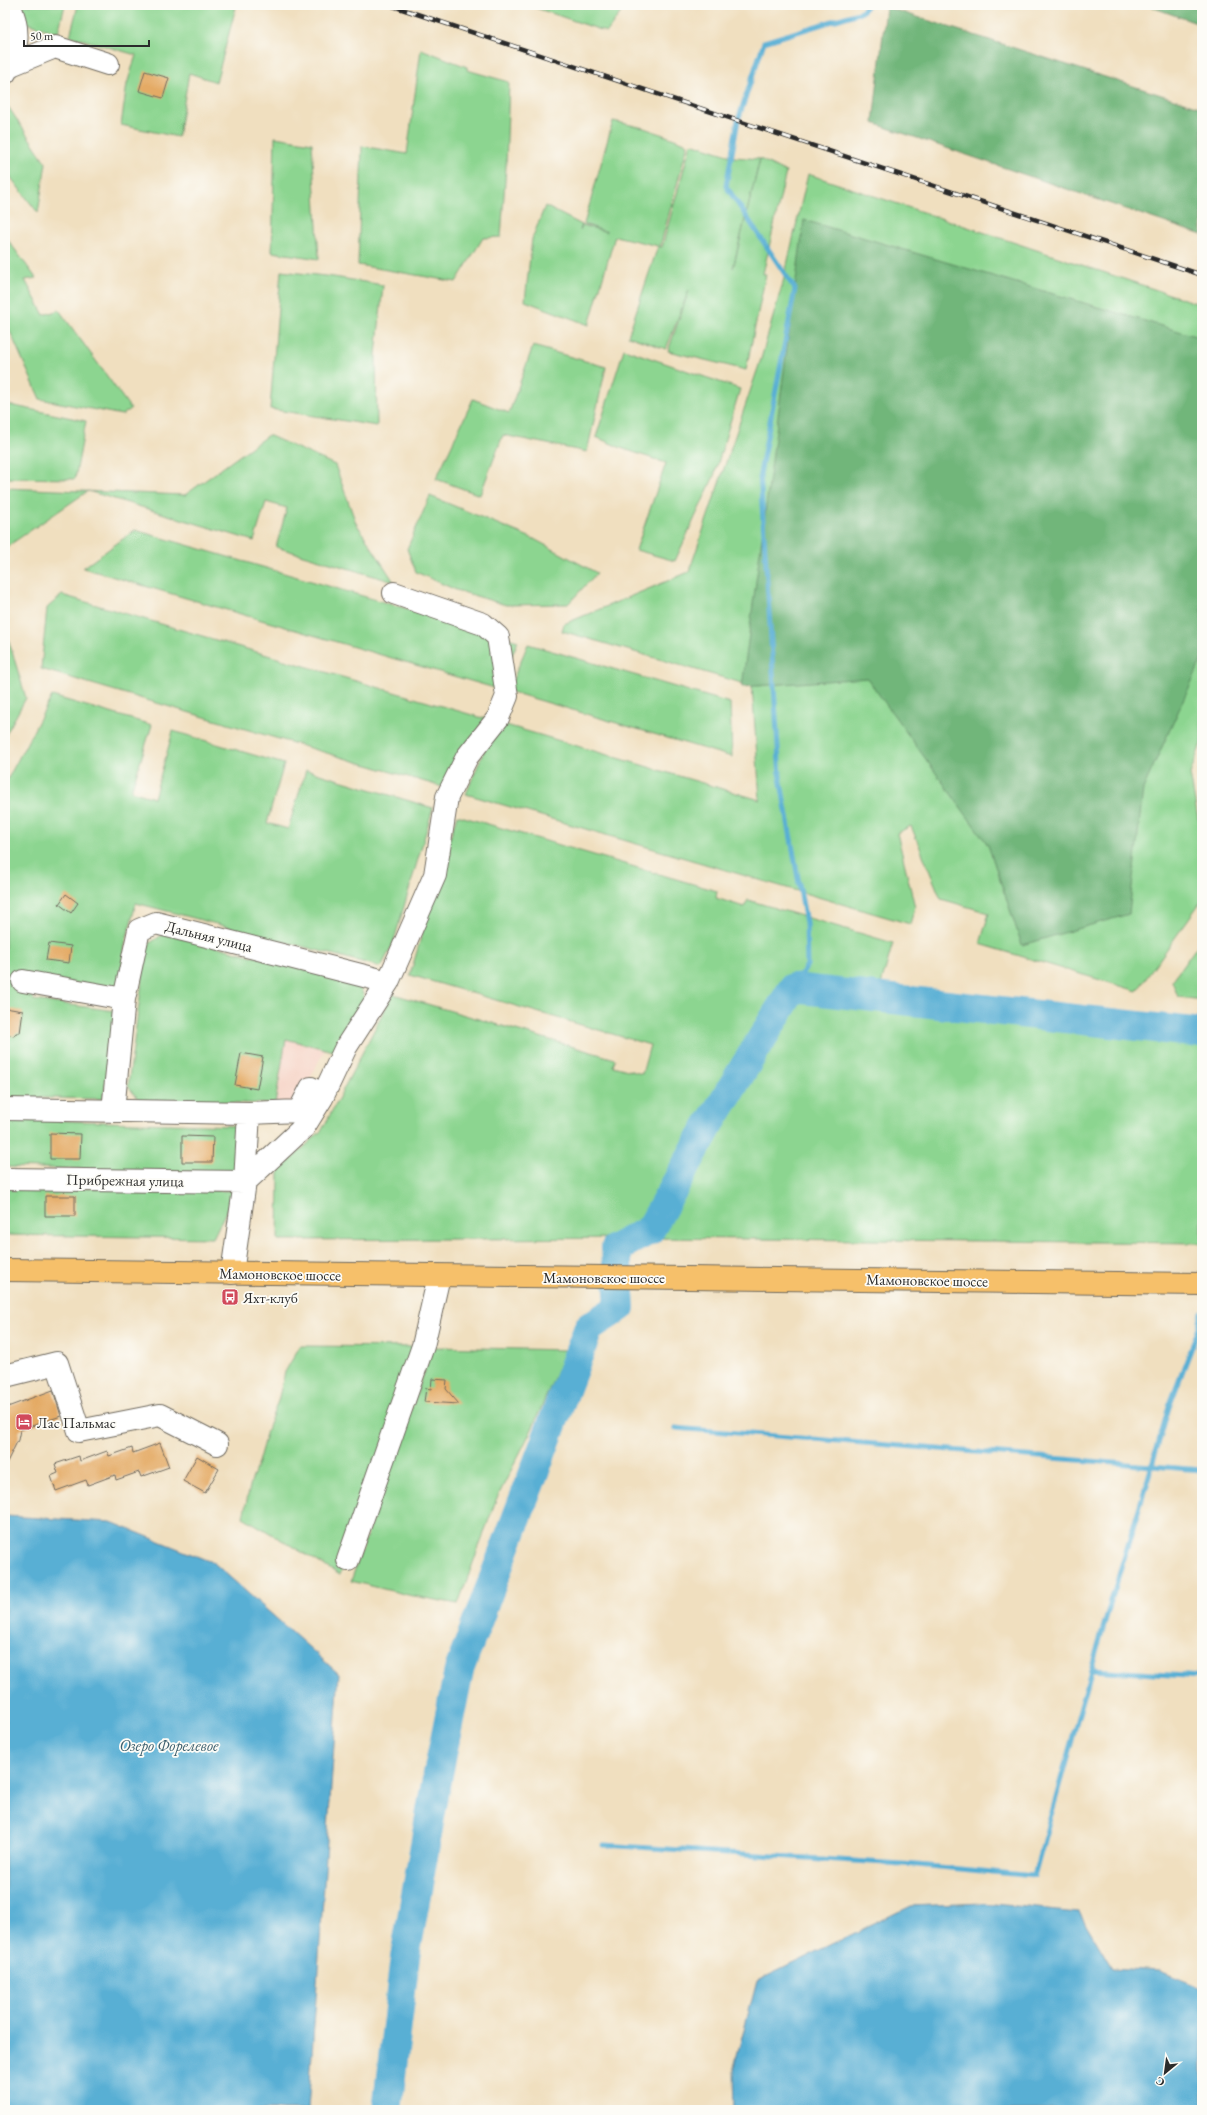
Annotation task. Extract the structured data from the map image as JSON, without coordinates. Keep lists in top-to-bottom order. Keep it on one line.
{"streets":{"main road":["Мамоновское шоссе"],"street":["Дальняя улица","Прибрежная улица"]},"water":["Озеро Форелевое"],"places":{"bus stop":["Яхт-клуб"],"hotel":["Лас Пальмас"]},"scale_bar":"50 m","north":"bottom left"}
